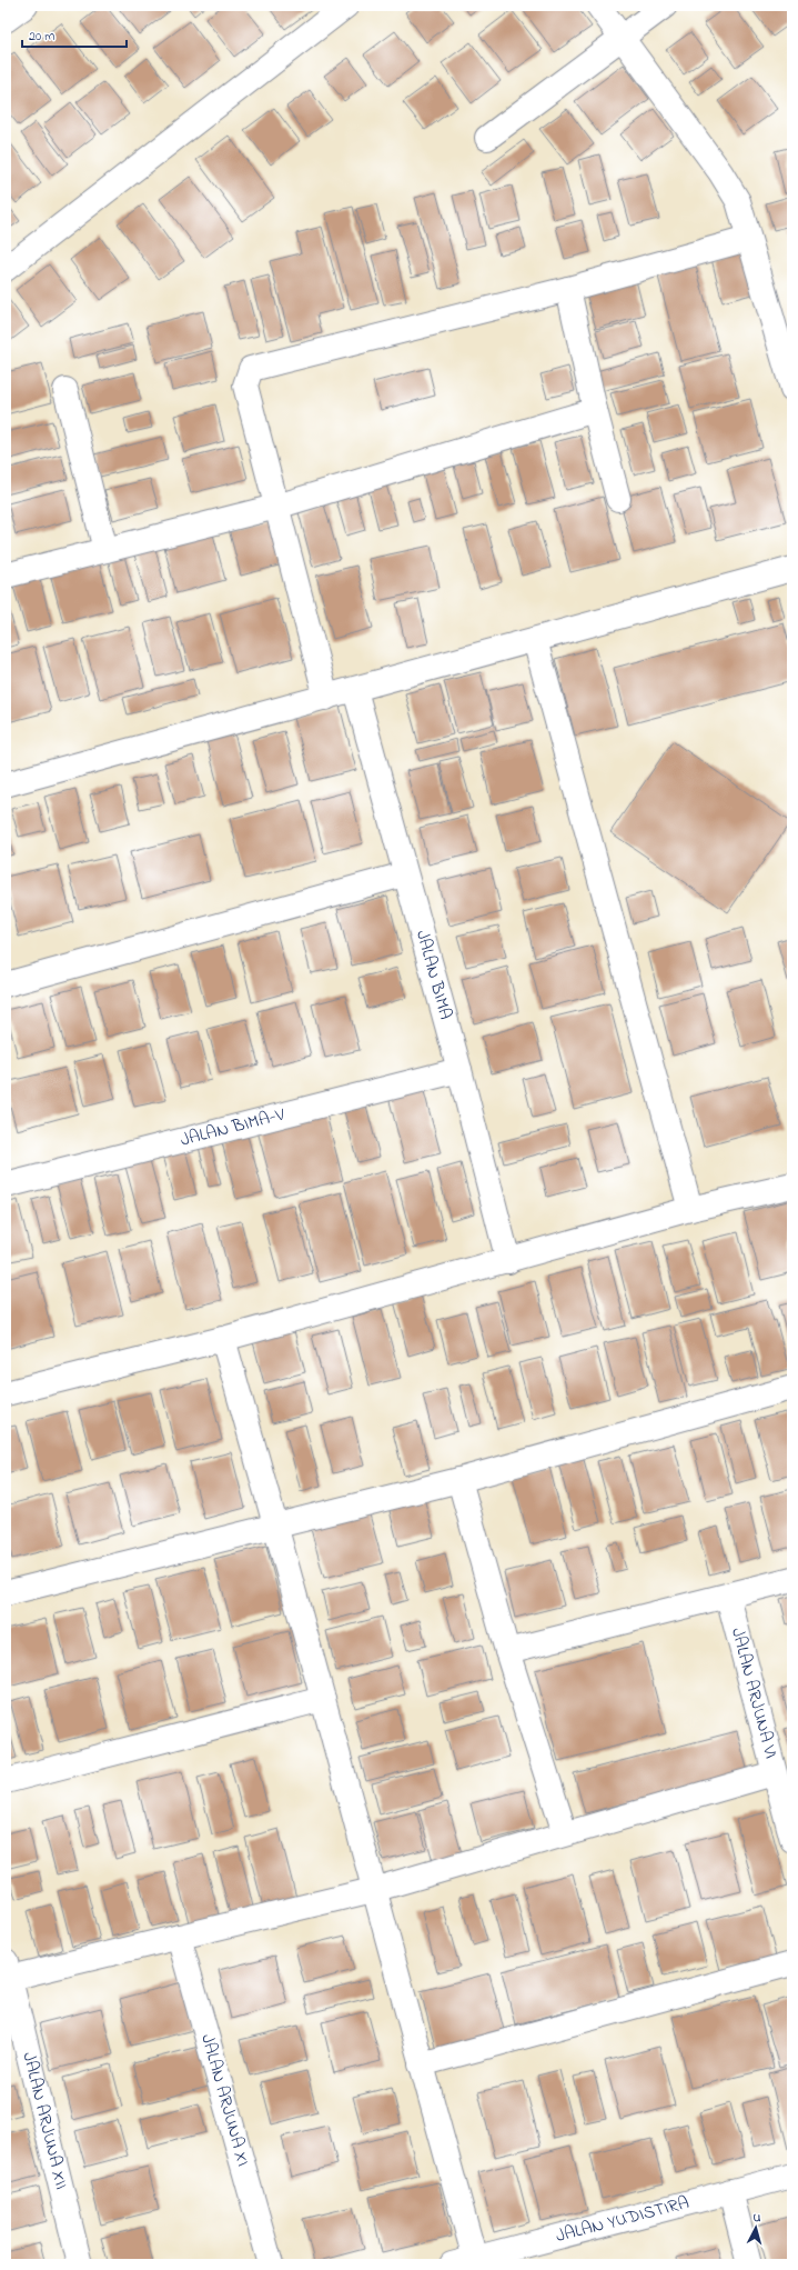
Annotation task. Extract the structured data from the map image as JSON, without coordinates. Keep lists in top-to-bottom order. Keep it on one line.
{"streets":{"street":["JALAN BIMA","JALAN BIMA-V","JALAN ARJUNA VI","JALAN ARJUNA XI","JALAN ARJUNA XII","JALAN YUDISTIRA"]},"crossings":[["JALAN BIMA","JALAN BIMA-V"]],"scale_bar":"20 m","north":"top"}
